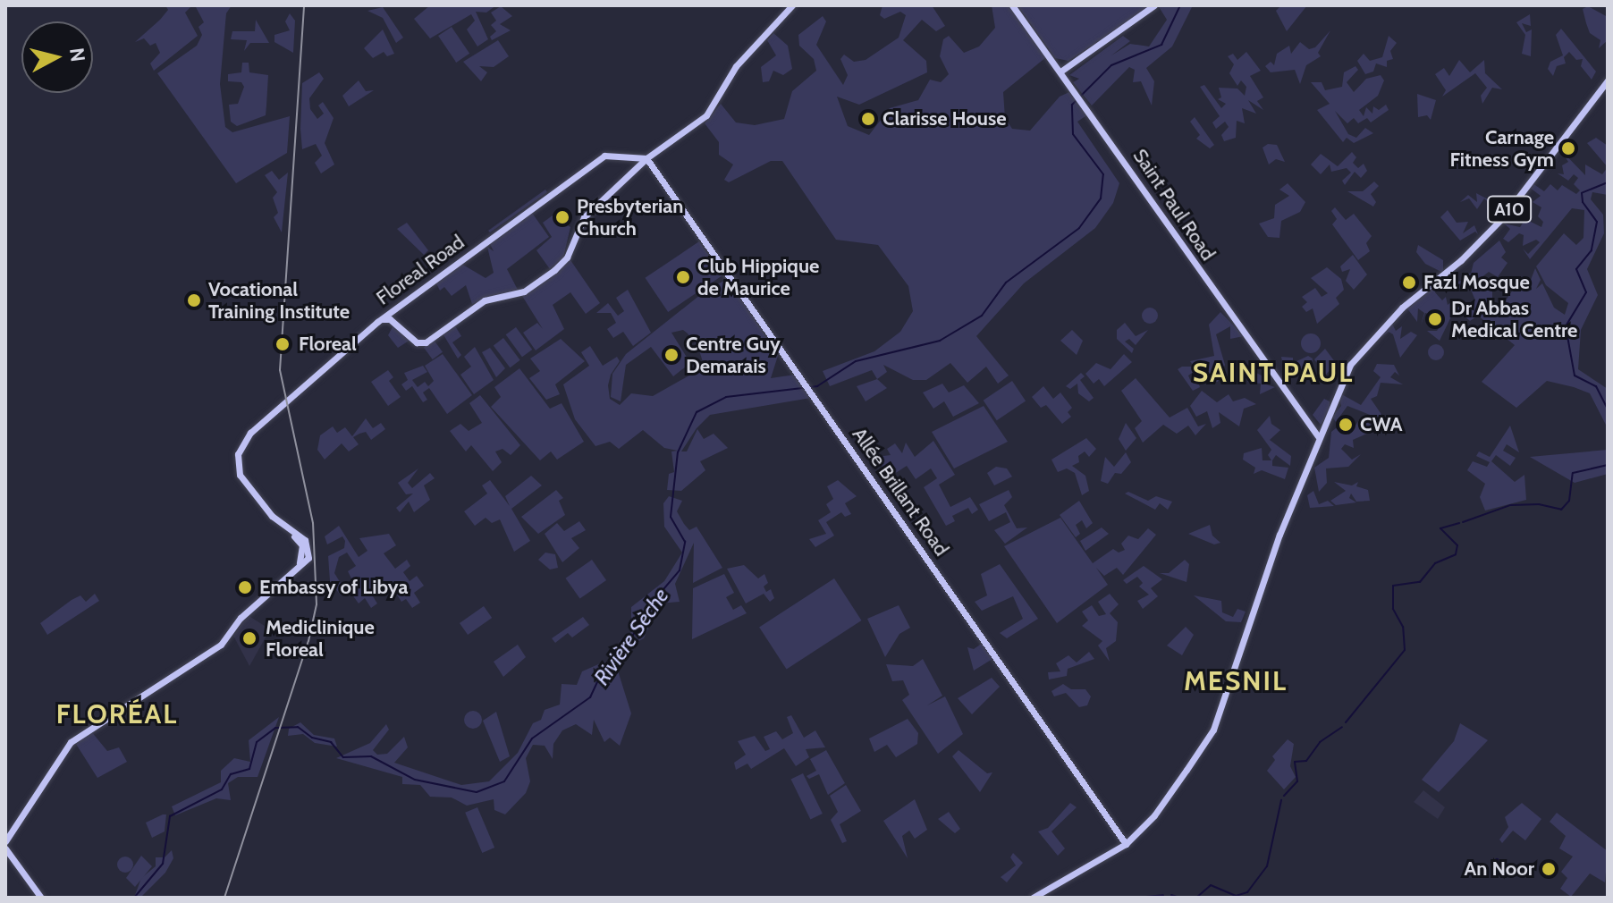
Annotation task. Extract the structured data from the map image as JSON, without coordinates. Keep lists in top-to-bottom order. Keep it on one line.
{"streets":{"main road":["Saint Paul Road","A10","Floreal Road","Allée Brillant Road"]},"crossings":[["Saint Paul Road","A10"],["A10","Allée Brillant Road"],["Floreal Road","Allée Brillant Road"]],"districts":["SAINT PAUL","MESNIL","FLORÉAL"],"water":["Rivière Sèche"],"places":["Clarisse House","Carnage Fitness Gym","Presbyterian Church","Club Hippique de Maurice","Fazl Mosque","Vocational Training Institute","Dr Abbas Medical Centre","Floreal","Centre Guy Demarais","CWA","Embassy of Libya","Mediclinique Floreal","An Noor"],"north":"right"}
